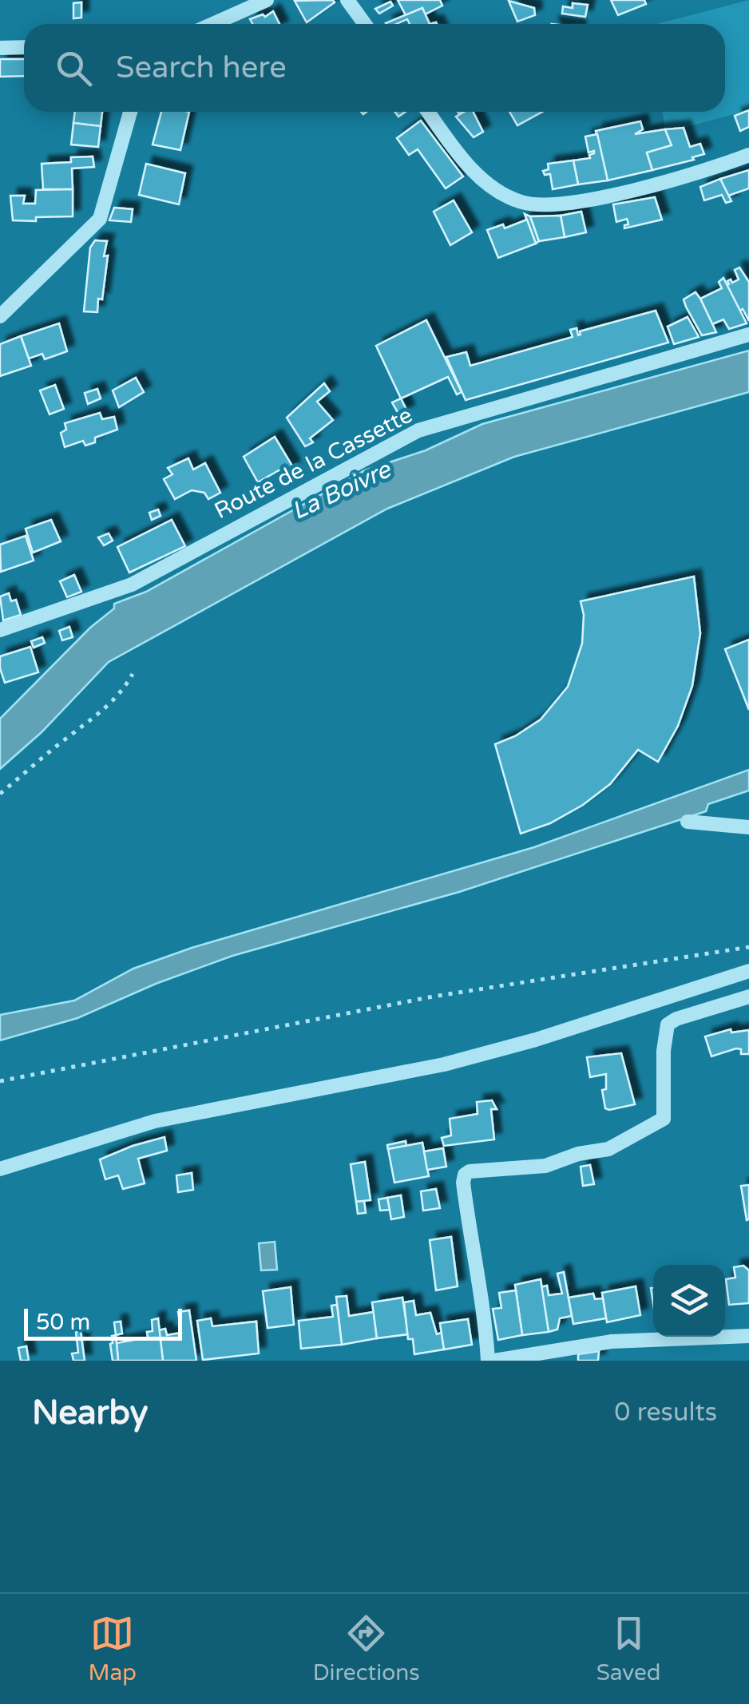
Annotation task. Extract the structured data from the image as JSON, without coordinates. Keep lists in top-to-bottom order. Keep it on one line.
{"streets":{"street":["Route de la Cassette"]},"water":["La Boivre"],"scale_bar":"50 m","page":{"search":"Search here","scale":"50 m","heading":["Nearby","0 results"],"nav":["Map","Directions","Saved"]}}
